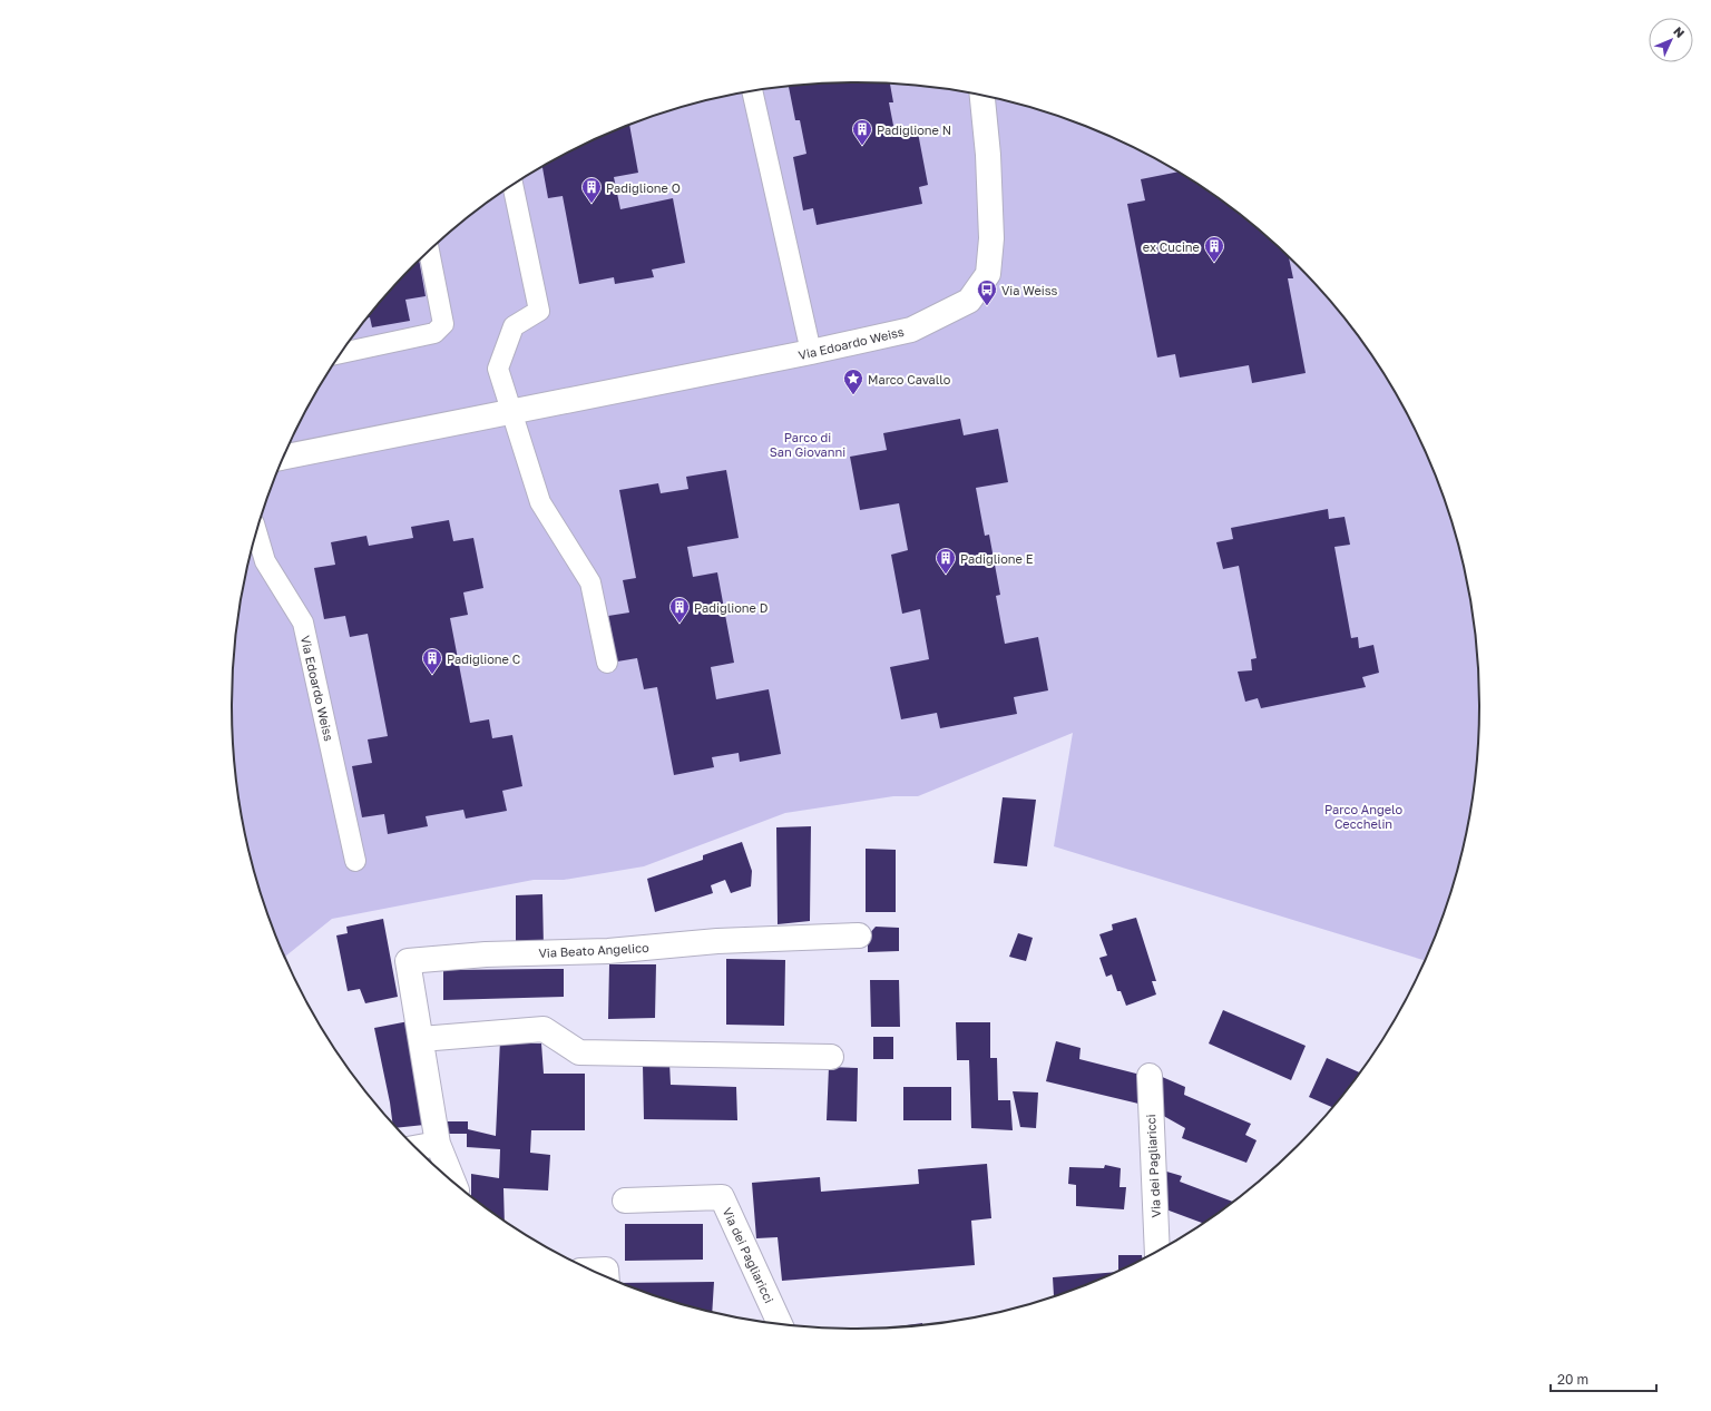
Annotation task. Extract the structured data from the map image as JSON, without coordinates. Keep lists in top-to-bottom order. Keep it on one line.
{"streets":{"street":["Via Edoardo Weiss","Via Beato Angelico","Via dei Pagliaricci"]},"parks":["Parco di San Giovanni","Parco Angelo Cecchelin"],"places":{"building":["Padiglione N","Padiglione O","ex Cucine","Padiglione E","Padiglione D","Padiglione C"],"bus stop":["Via Weiss"],"place":["Marco Cavallo"]},"scale_bar":"20 m","north":"top right"}
